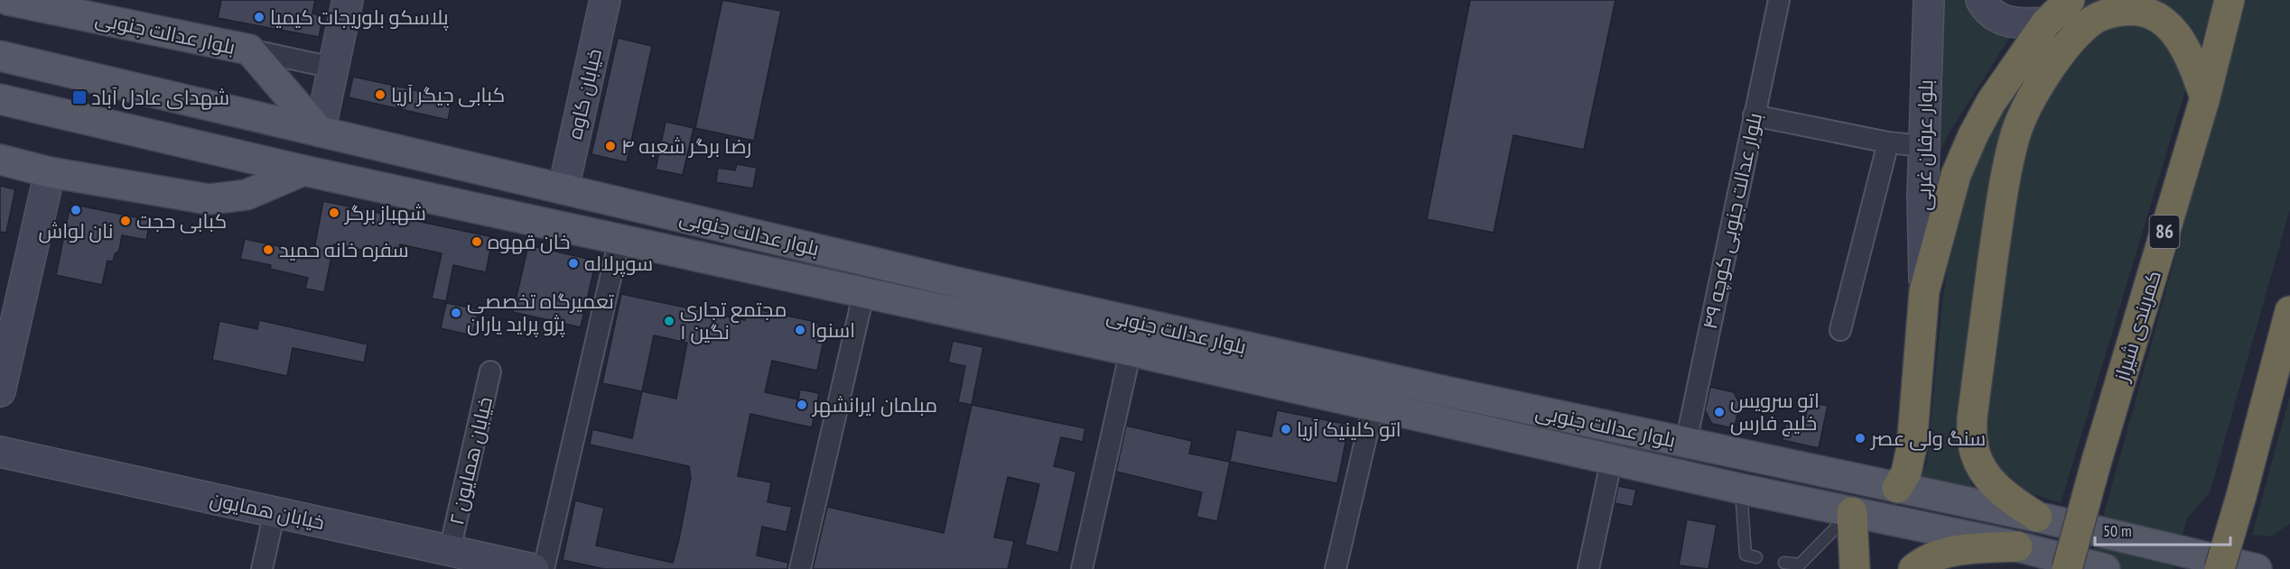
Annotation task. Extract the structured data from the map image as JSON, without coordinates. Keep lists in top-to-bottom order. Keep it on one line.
{"streets":{"highway":["86","کمربندی شیراز"],"main road":["بلوار عدالت جنوبی"],"street":["خیابان کاوه","بلوار عرفان غربی","بلوار عدالت جنوبی کوچه ۴۹","خیابان همایون ۲","خیابان همایون"]},"crossings":[["بلوار عدالت جنوبی","خیابان کاوه"],["بلوار عدالت جنوبی","بلوار عدالت جنوبی کوچه ۴۹"],["خیابان همایون ۲","خیابان همایون"]],"places":{"other":["پلاسکو بلوریجات کیمیا","کبابی جیگر آریا","رضا برگر شعبه ۴","نان لواش","شهباز برگر","کبابی حجت","خان قهوه","سفره خانه حمید","سوپرلاله","تعمیرگاه تخصصی پژو پراید یاران","مجتمع تجاری نگین ۱","اسنوا","مبلمان ایرانشهر","اتو سرویس خلیج فارس","اتو کلینیک آریا","سنگ ولی عصر"],"transit":["شهدای عادل آباد"]},"scale_bar":"50 m"}
